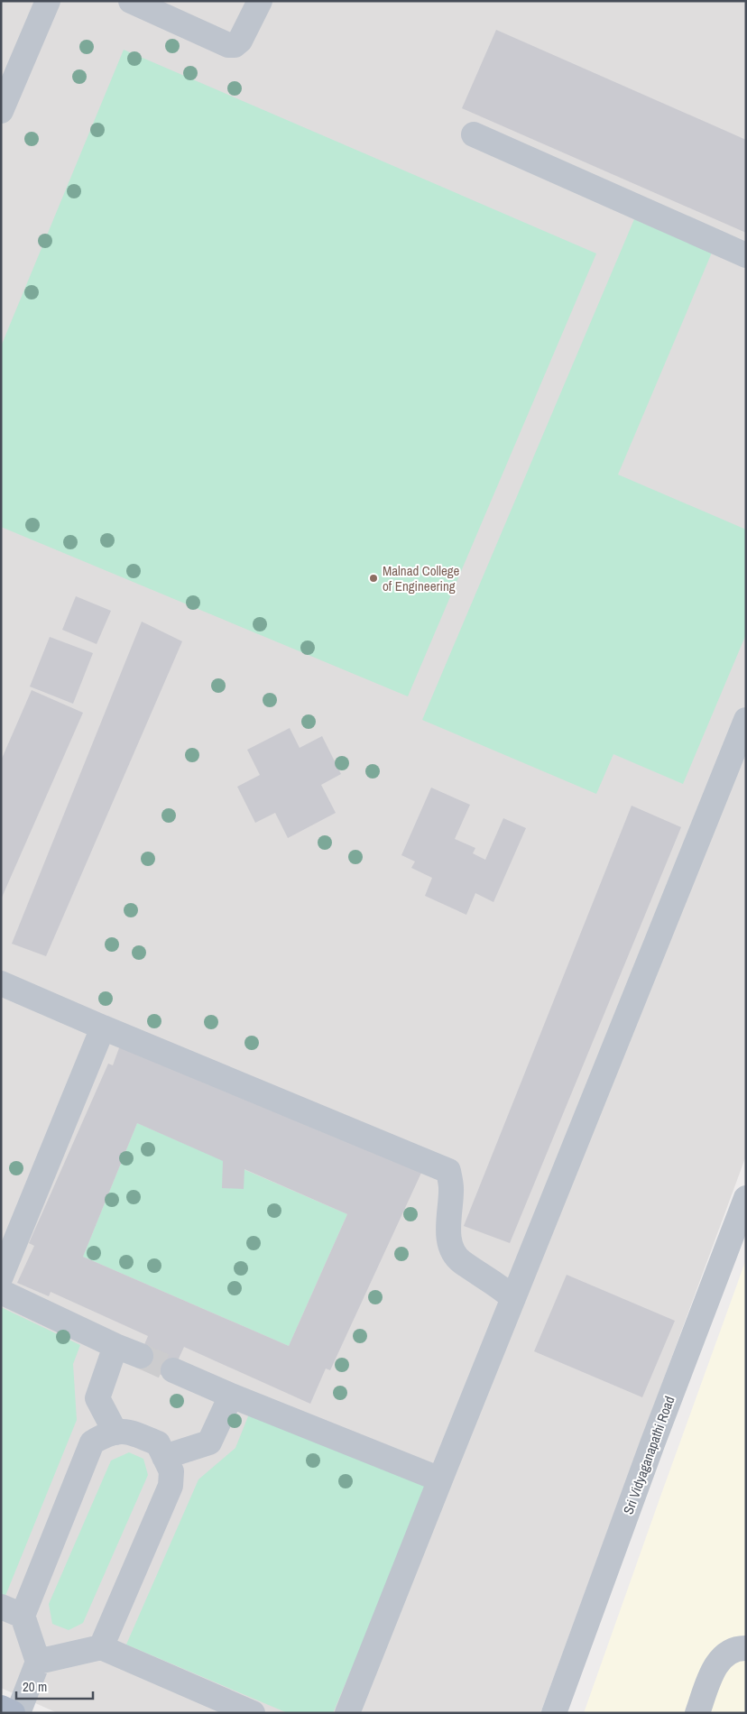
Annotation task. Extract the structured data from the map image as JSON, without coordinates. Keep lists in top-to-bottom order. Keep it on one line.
{"streets":{"street":["Sri Vidyaganapathi Road"]},"places":["Malnad College of Engineering"],"scale_bar":"20 m"}
